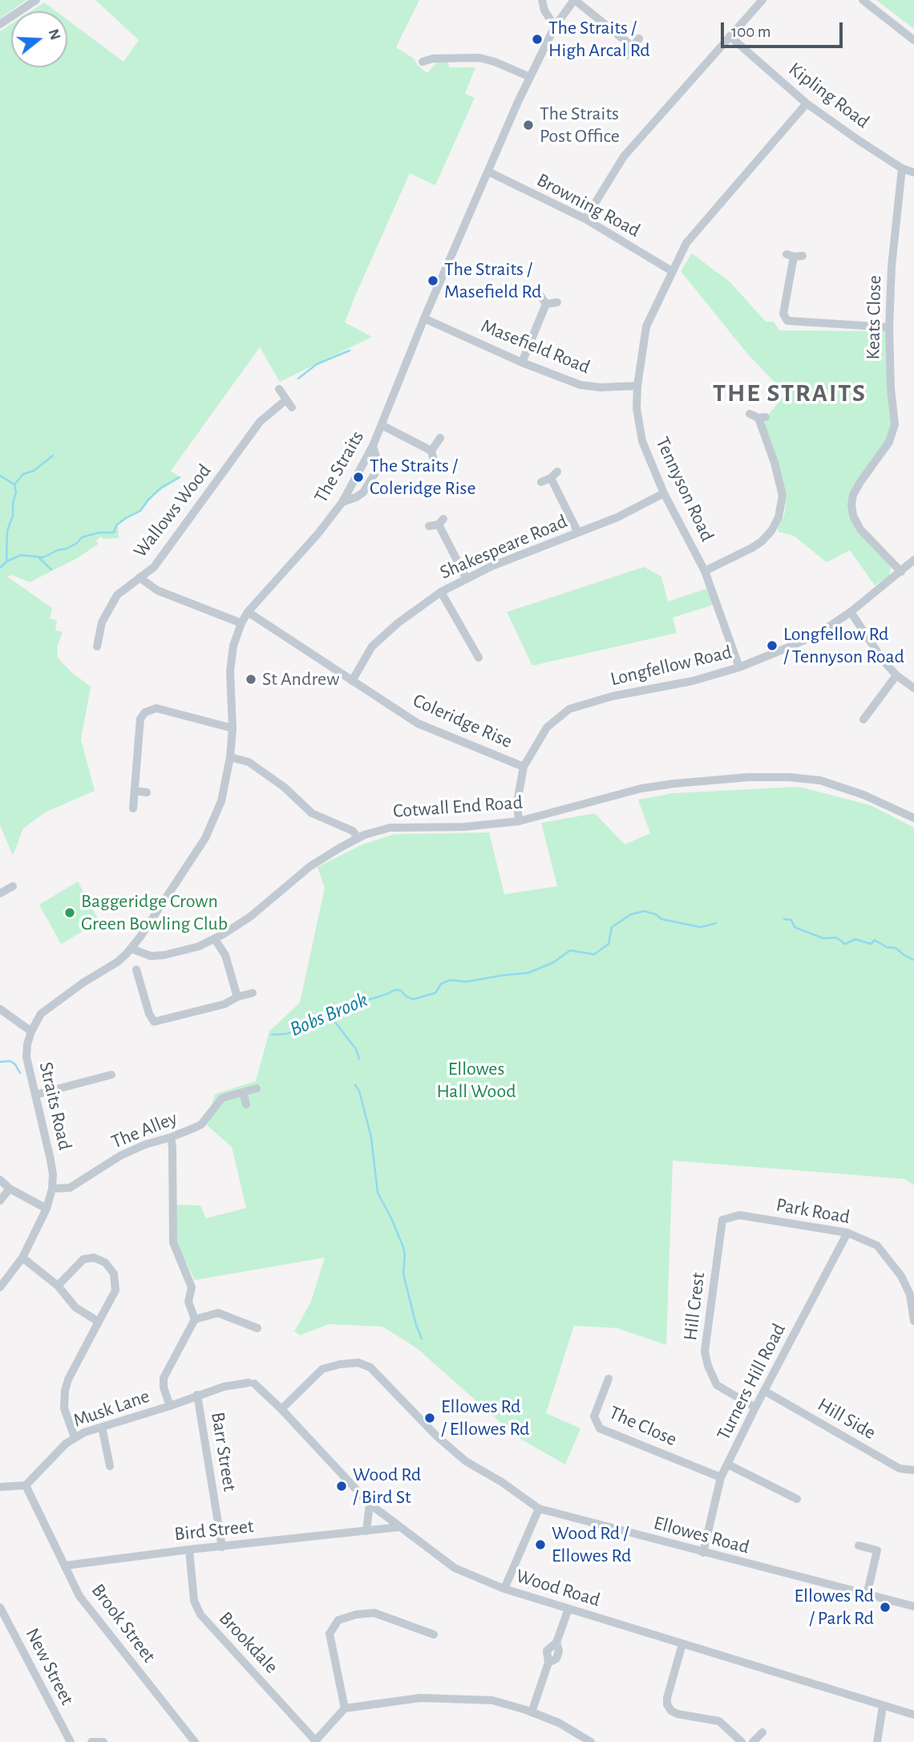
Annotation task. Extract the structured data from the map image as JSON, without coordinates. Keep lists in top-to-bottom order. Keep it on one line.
{"streets":{"street":["Kipling Road","Browning Road","Keats Close","Masefield Road","The Straits","Tennyson Road","Wallows Wood","Shakespeare Road","Longfellow Road","Coleridge Rise","Cotwall End Road","Straits Road","The Alley","Park Road","Hill Crest","Turners Hill Road","Musk Lane","Hill Side","The Close","Barr Street","Bird Street","Ellowes Road","Wood Road","Brook Street","Brookdale","New Street"]},"crossings":[["Kipling Road","Keats Close"],["Kipling Road","Tennyson Road"],["Browning Road","The Straits"],["Browning Road","Tennyson Road"],["Keats Close","Longfellow Road"],["Masefield Road","The Straits"],["Masefield Road","Tennyson Road"],["The Straits","Coleridge Rise"],["The Straits","Straits Road"],["Tennyson Road","Shakespeare Road"],["Tennyson Road","Longfellow Road"],["Shakespeare Road","Coleridge Rise"],["Longfellow Road","Coleridge Rise"],["Longfellow Road","Cotwall End Road"],["Cotwall End Road","Straits Road"],["Straits Road","The Alley"],["Park Road","Hill Crest"],["Park Road","Turners Hill Road"],["Hill Crest","Turners Hill Road"],["Turners Hill Road","Hill Side"],["Turners Hill Road","The Close"],["Turners Hill Road","Ellowes Road"],["Musk Lane","Barr Street"],["Musk Lane","Wood Road"],["Musk Lane","Brook Street"],["Barr Street","Bird Street"],["Bird Street","Wood Road"],["Bird Street","Brook Street"],["Bird Street","Brookdale"],["Ellowes Road","Wood Road"]],"districts":["THE STRAITS"],"water":["Bobs Brook"],"parks":["Ellowes Hall Wood"],"places":["The Straits / High Arcal Rd","The Straits Post Office","The Straits / Masefield Rd","The Straits / Coleridge Rise","Longfellow Rd / Tennyson Road","St Andrew","Baggeridge Crown Green Bowling Club","Ellowes Rd / Ellowes Rd","Wood Rd / Bird St","Wood Rd / Ellowes Rd","Ellowes Rd / Park Rd"],"scale_bar":"100 m","north":"right"}
